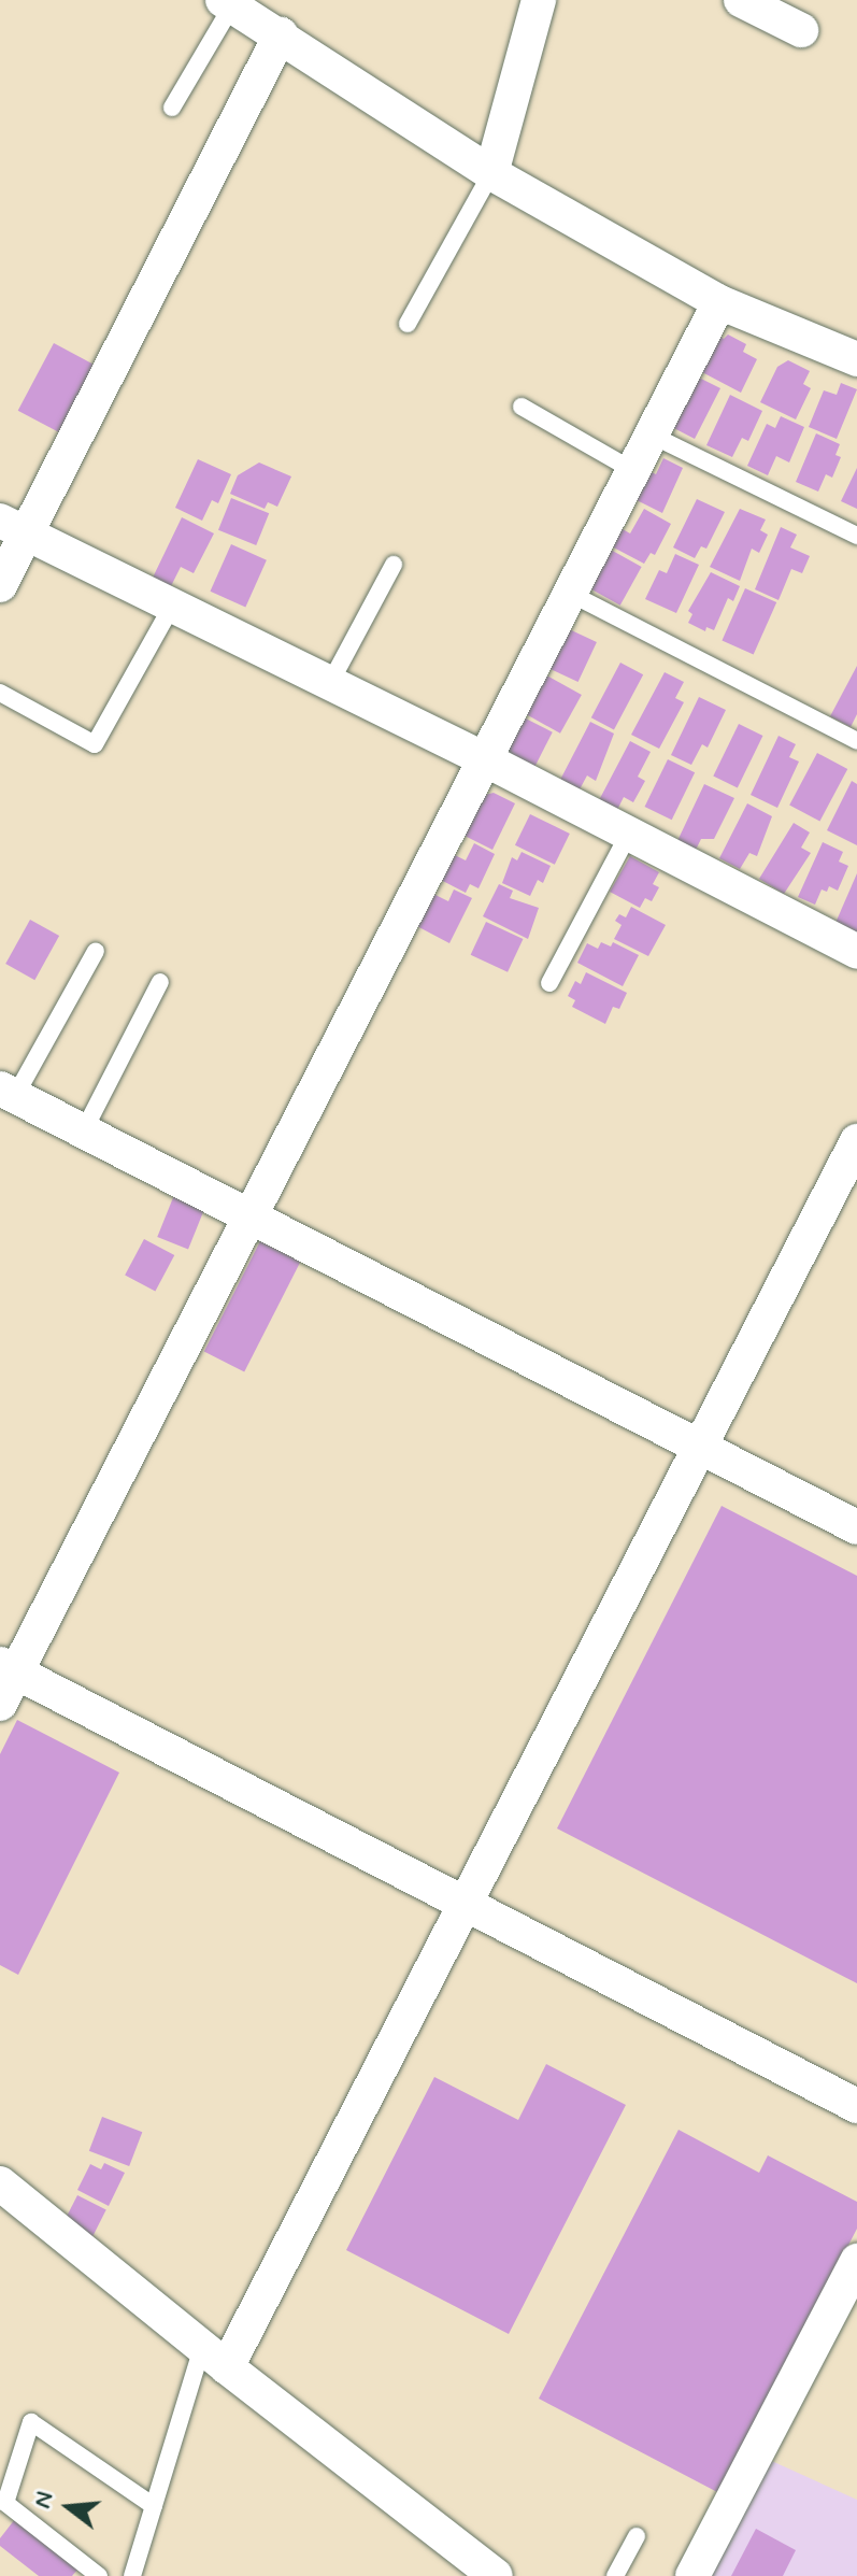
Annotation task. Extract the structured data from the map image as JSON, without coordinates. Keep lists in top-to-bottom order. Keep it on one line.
{"north":"left"}
